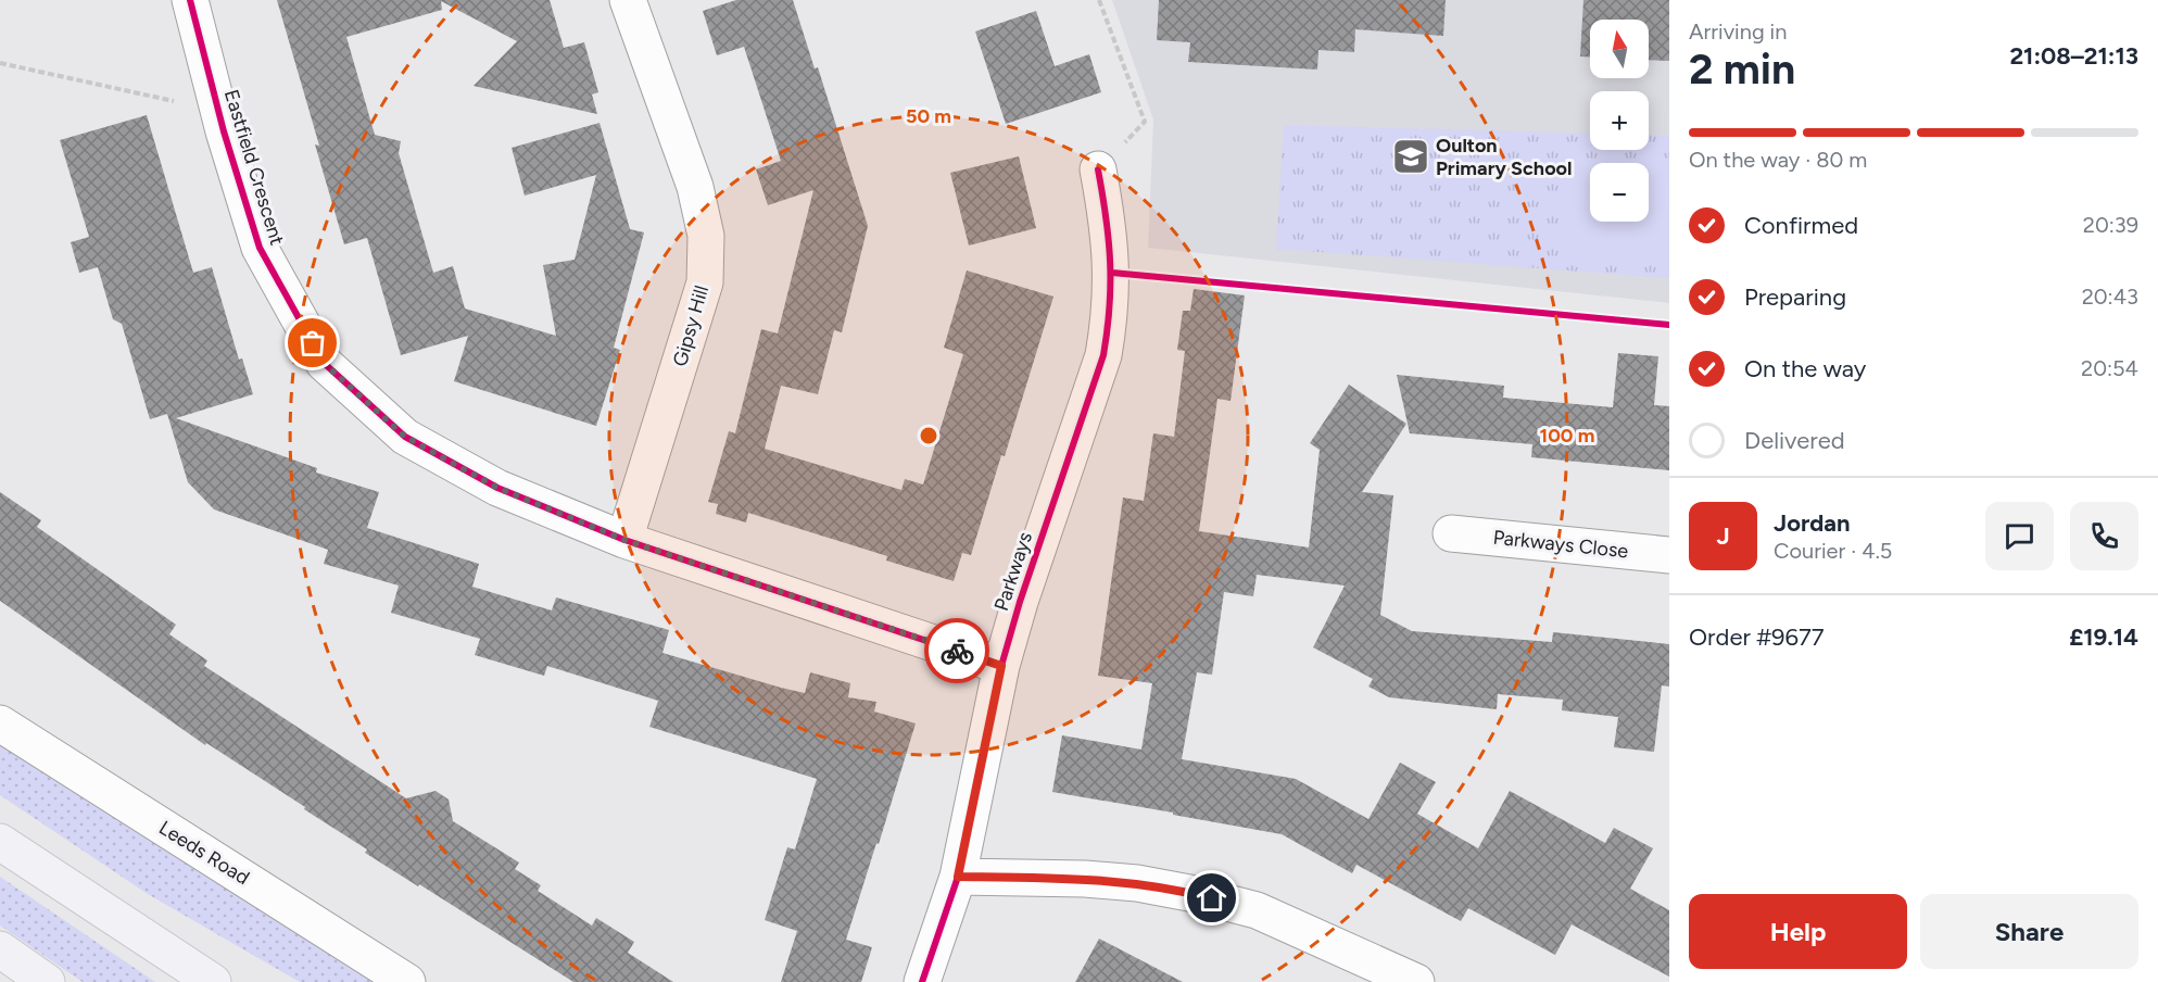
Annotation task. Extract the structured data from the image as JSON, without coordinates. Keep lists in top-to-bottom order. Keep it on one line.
{"streets":{"street":["Eastfield Crescent","Gipsy Hill","Parkways Close","Parkways","Leeds Road"]},"crossings":[["Eastfield Crescent","Gipsy Hill"],["Eastfield Crescent","Parkways"]],"places":{"school or university":["Oulton Primary School"]},"north":"top","page":{"heading":["2 min","Arriving in","21:08–21:13"],"panel":["Jordan","Courier · 4.5","Order #9677","£19.14"],"map_buttons":["+","−"],"bar":"On the way · 80 m","list":[["Confirmed","20:39"],["Preparing","20:43"],["On the way","20:54"],"Delivered"],"round":"J","buttons":["Help","Share"]},"rings":["50 m","100 m"]}
